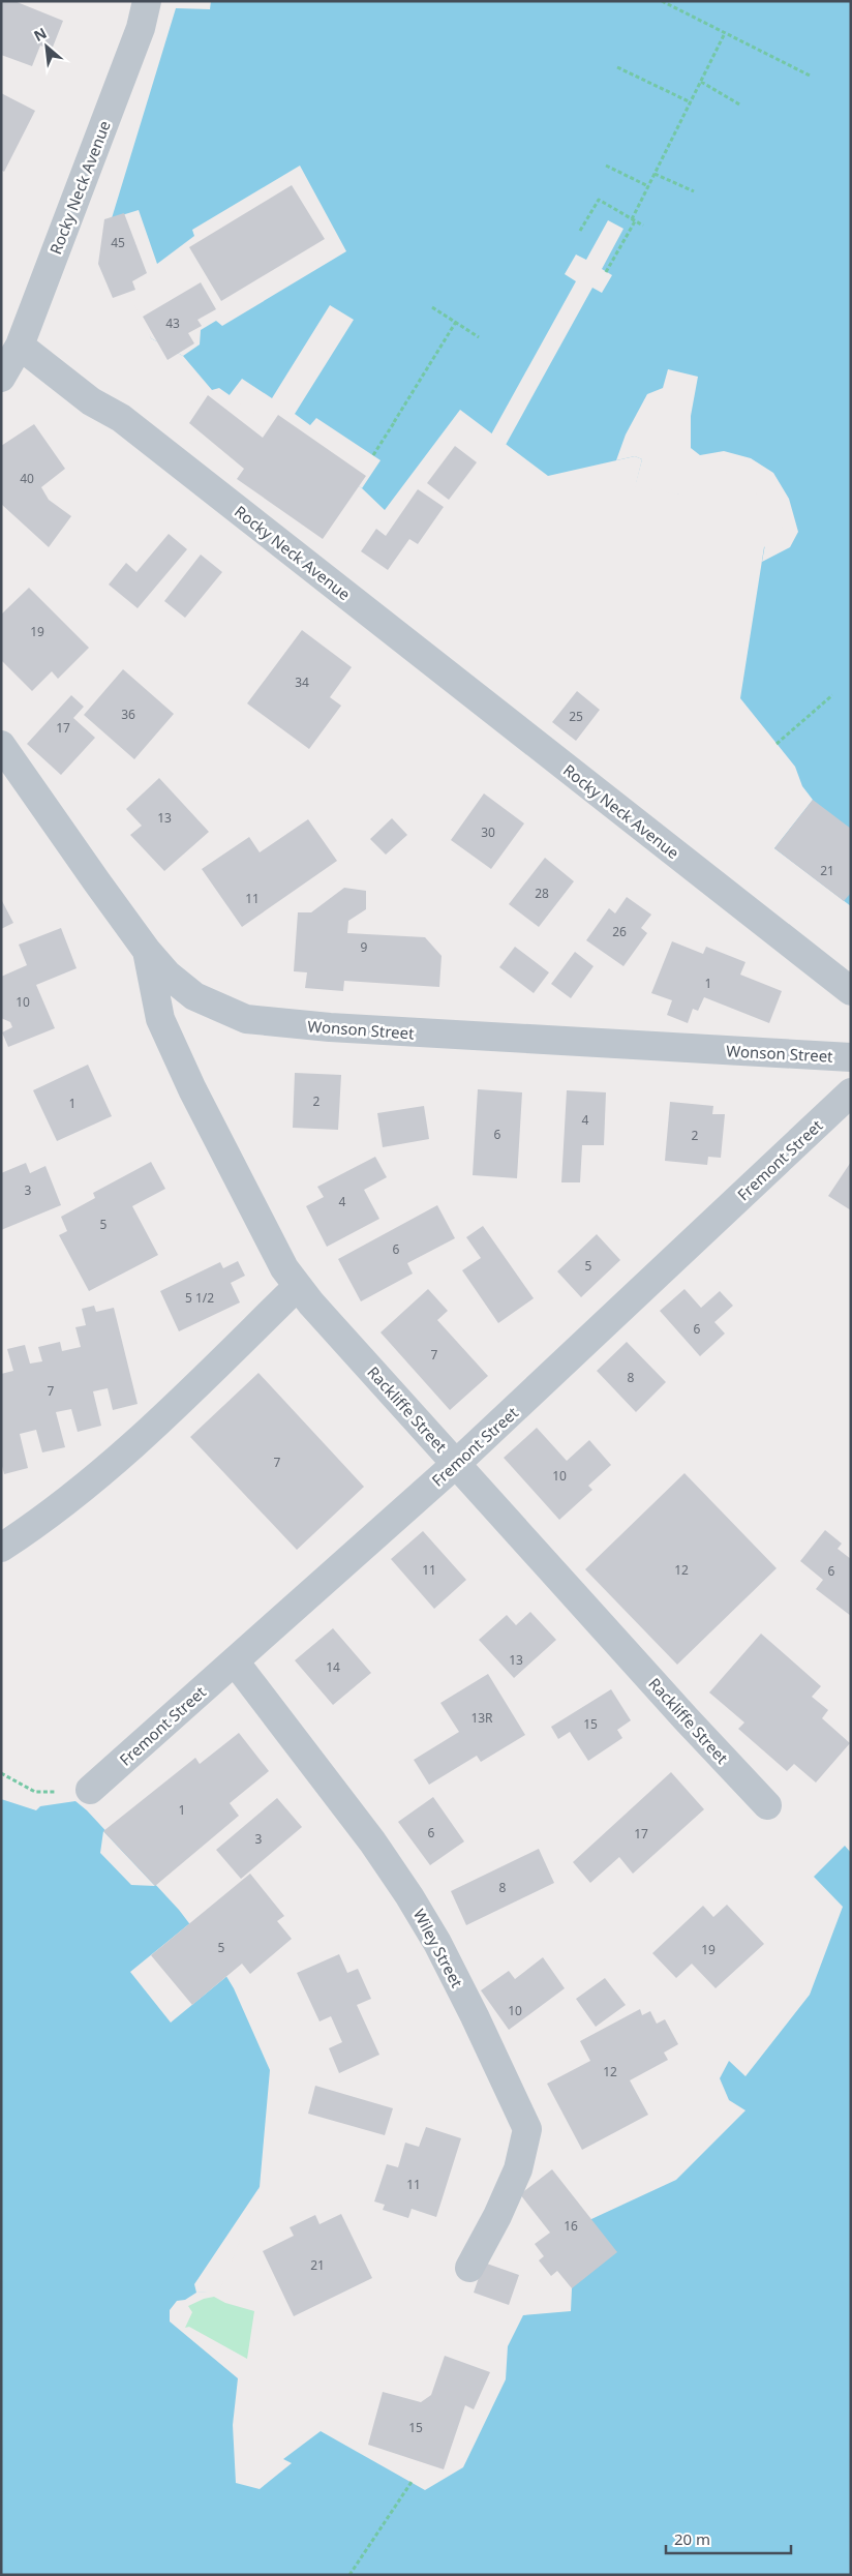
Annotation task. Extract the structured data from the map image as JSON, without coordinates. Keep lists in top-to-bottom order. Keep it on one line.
{"streets":{"street":["Rocky Neck Avenue","Wonson Street","Fremont Street","Rackliffe Street","Wiley Street"]},"crossings":[["Wonson Street","Rackliffe Street"],["Fremont Street","Rackliffe Street"],["Fremont Street","Wiley Street"]],"house_numbers":["45","43","40","19","34","36","25","17","13","30","21","28","11","26","9","1","10","2","1","4","6","2","3","4","5","6","5","5 1/2","6","7","8","7","7","10","11","12","6","13","14","13R","15","1","6","17","3","8","5","19","10","12","11","16","21","15"],"scale_bar":"20 m","north":"top left"}
